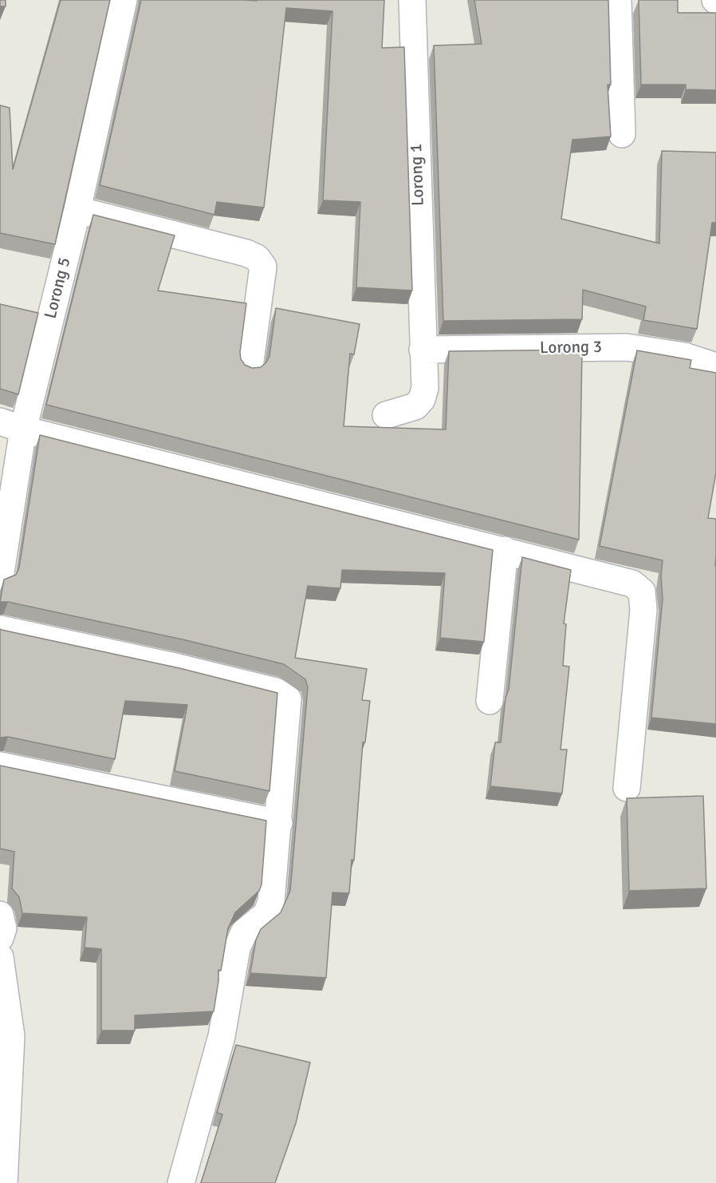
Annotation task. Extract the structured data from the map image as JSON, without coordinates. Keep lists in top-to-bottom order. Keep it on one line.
{"streets":{"street":["Lorong 1","Lorong 5","Lorong 3"]},"crossings":[["Lorong 1","Lorong 3"]]}
